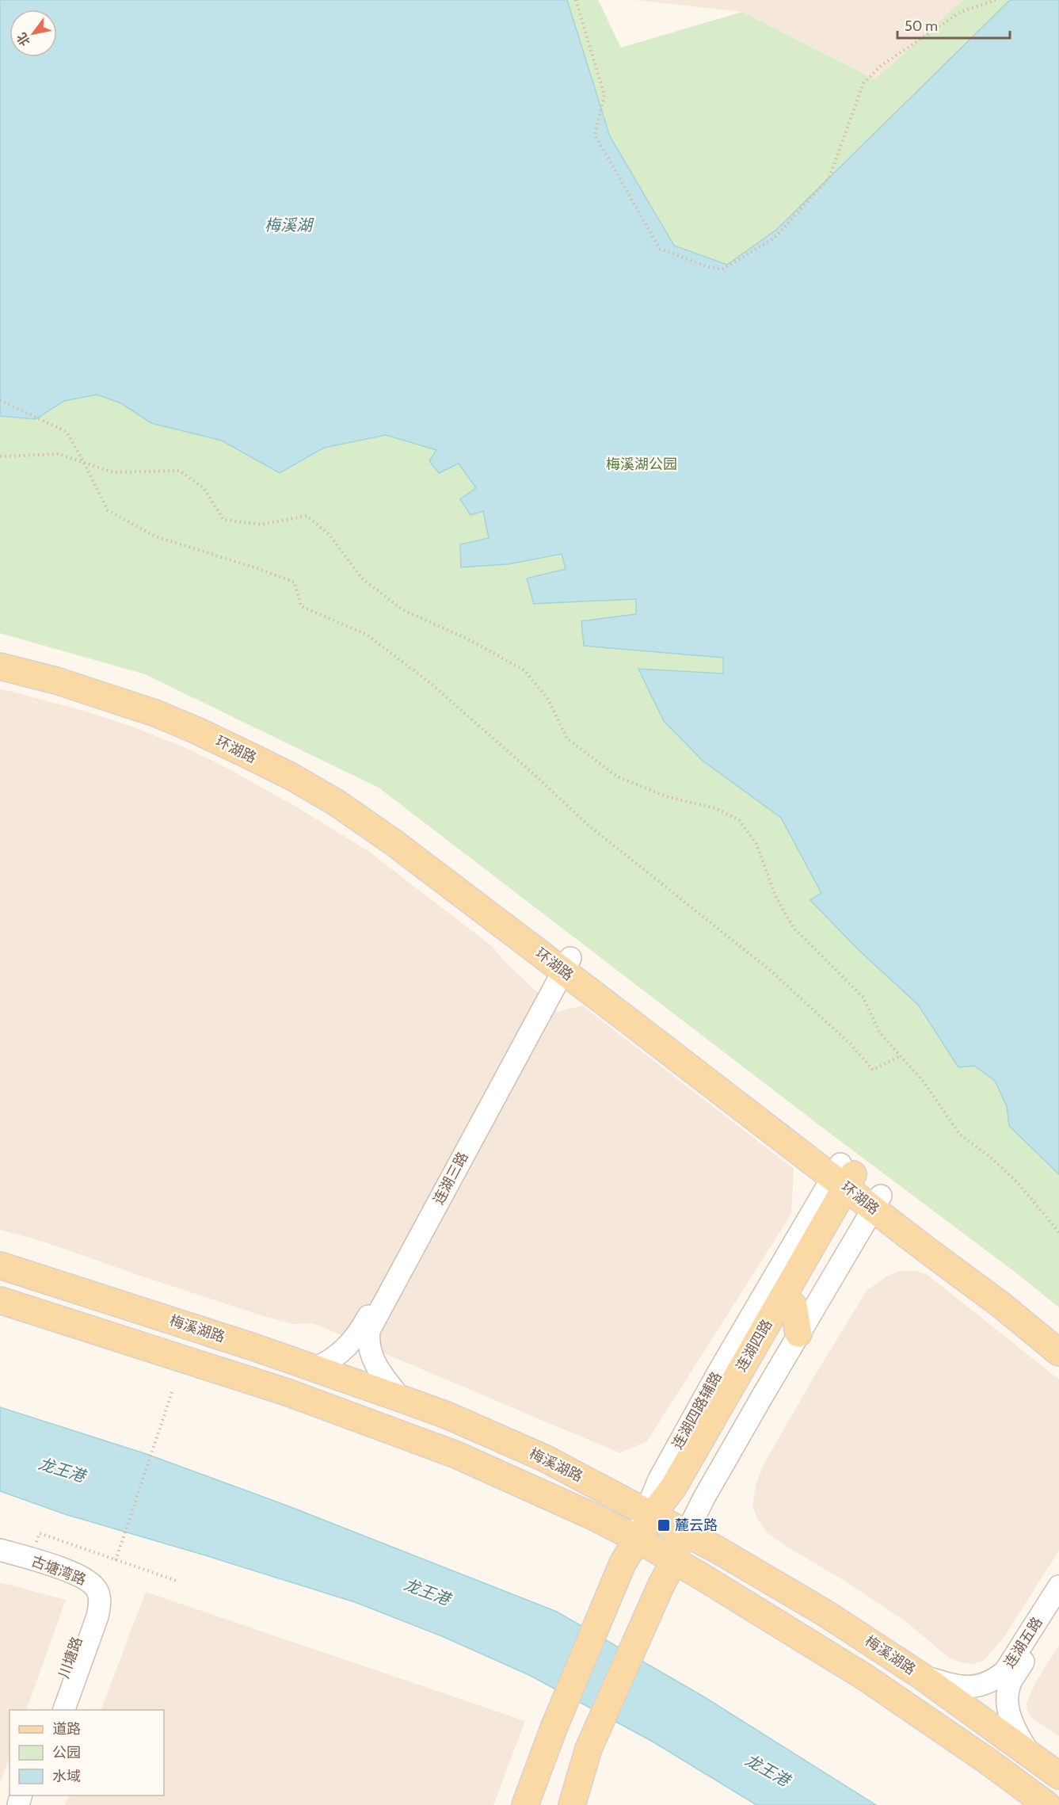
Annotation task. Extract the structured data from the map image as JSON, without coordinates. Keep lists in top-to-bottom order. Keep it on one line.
{"streets":{"main road":["环湖路","梅溪湖路","连湖四路"],"street":["连湖三路","连湖四路辅路","古塘湾路","连湖五路","川塘路"]},"crossings":[["环湖路","连湖三路"],["环湖路","连湖四路"],["环湖路","连湖四路辅路"],["连湖三路","梅溪湖路"],["梅溪湖路","连湖四路"],["梅溪湖路","连湖四路辅路"],["梅溪湖路","连湖五路"],["连湖四路","连湖四路辅路"],["古塘湾路","川塘路"]],"water":["梅溪湖","龙王港"],"parks":["梅溪湖公园"],"places":{"transit":["麓云路"]},"legend":["道路","公园","水域"],"scale_bar":"50 m","north":"bottom left"}
